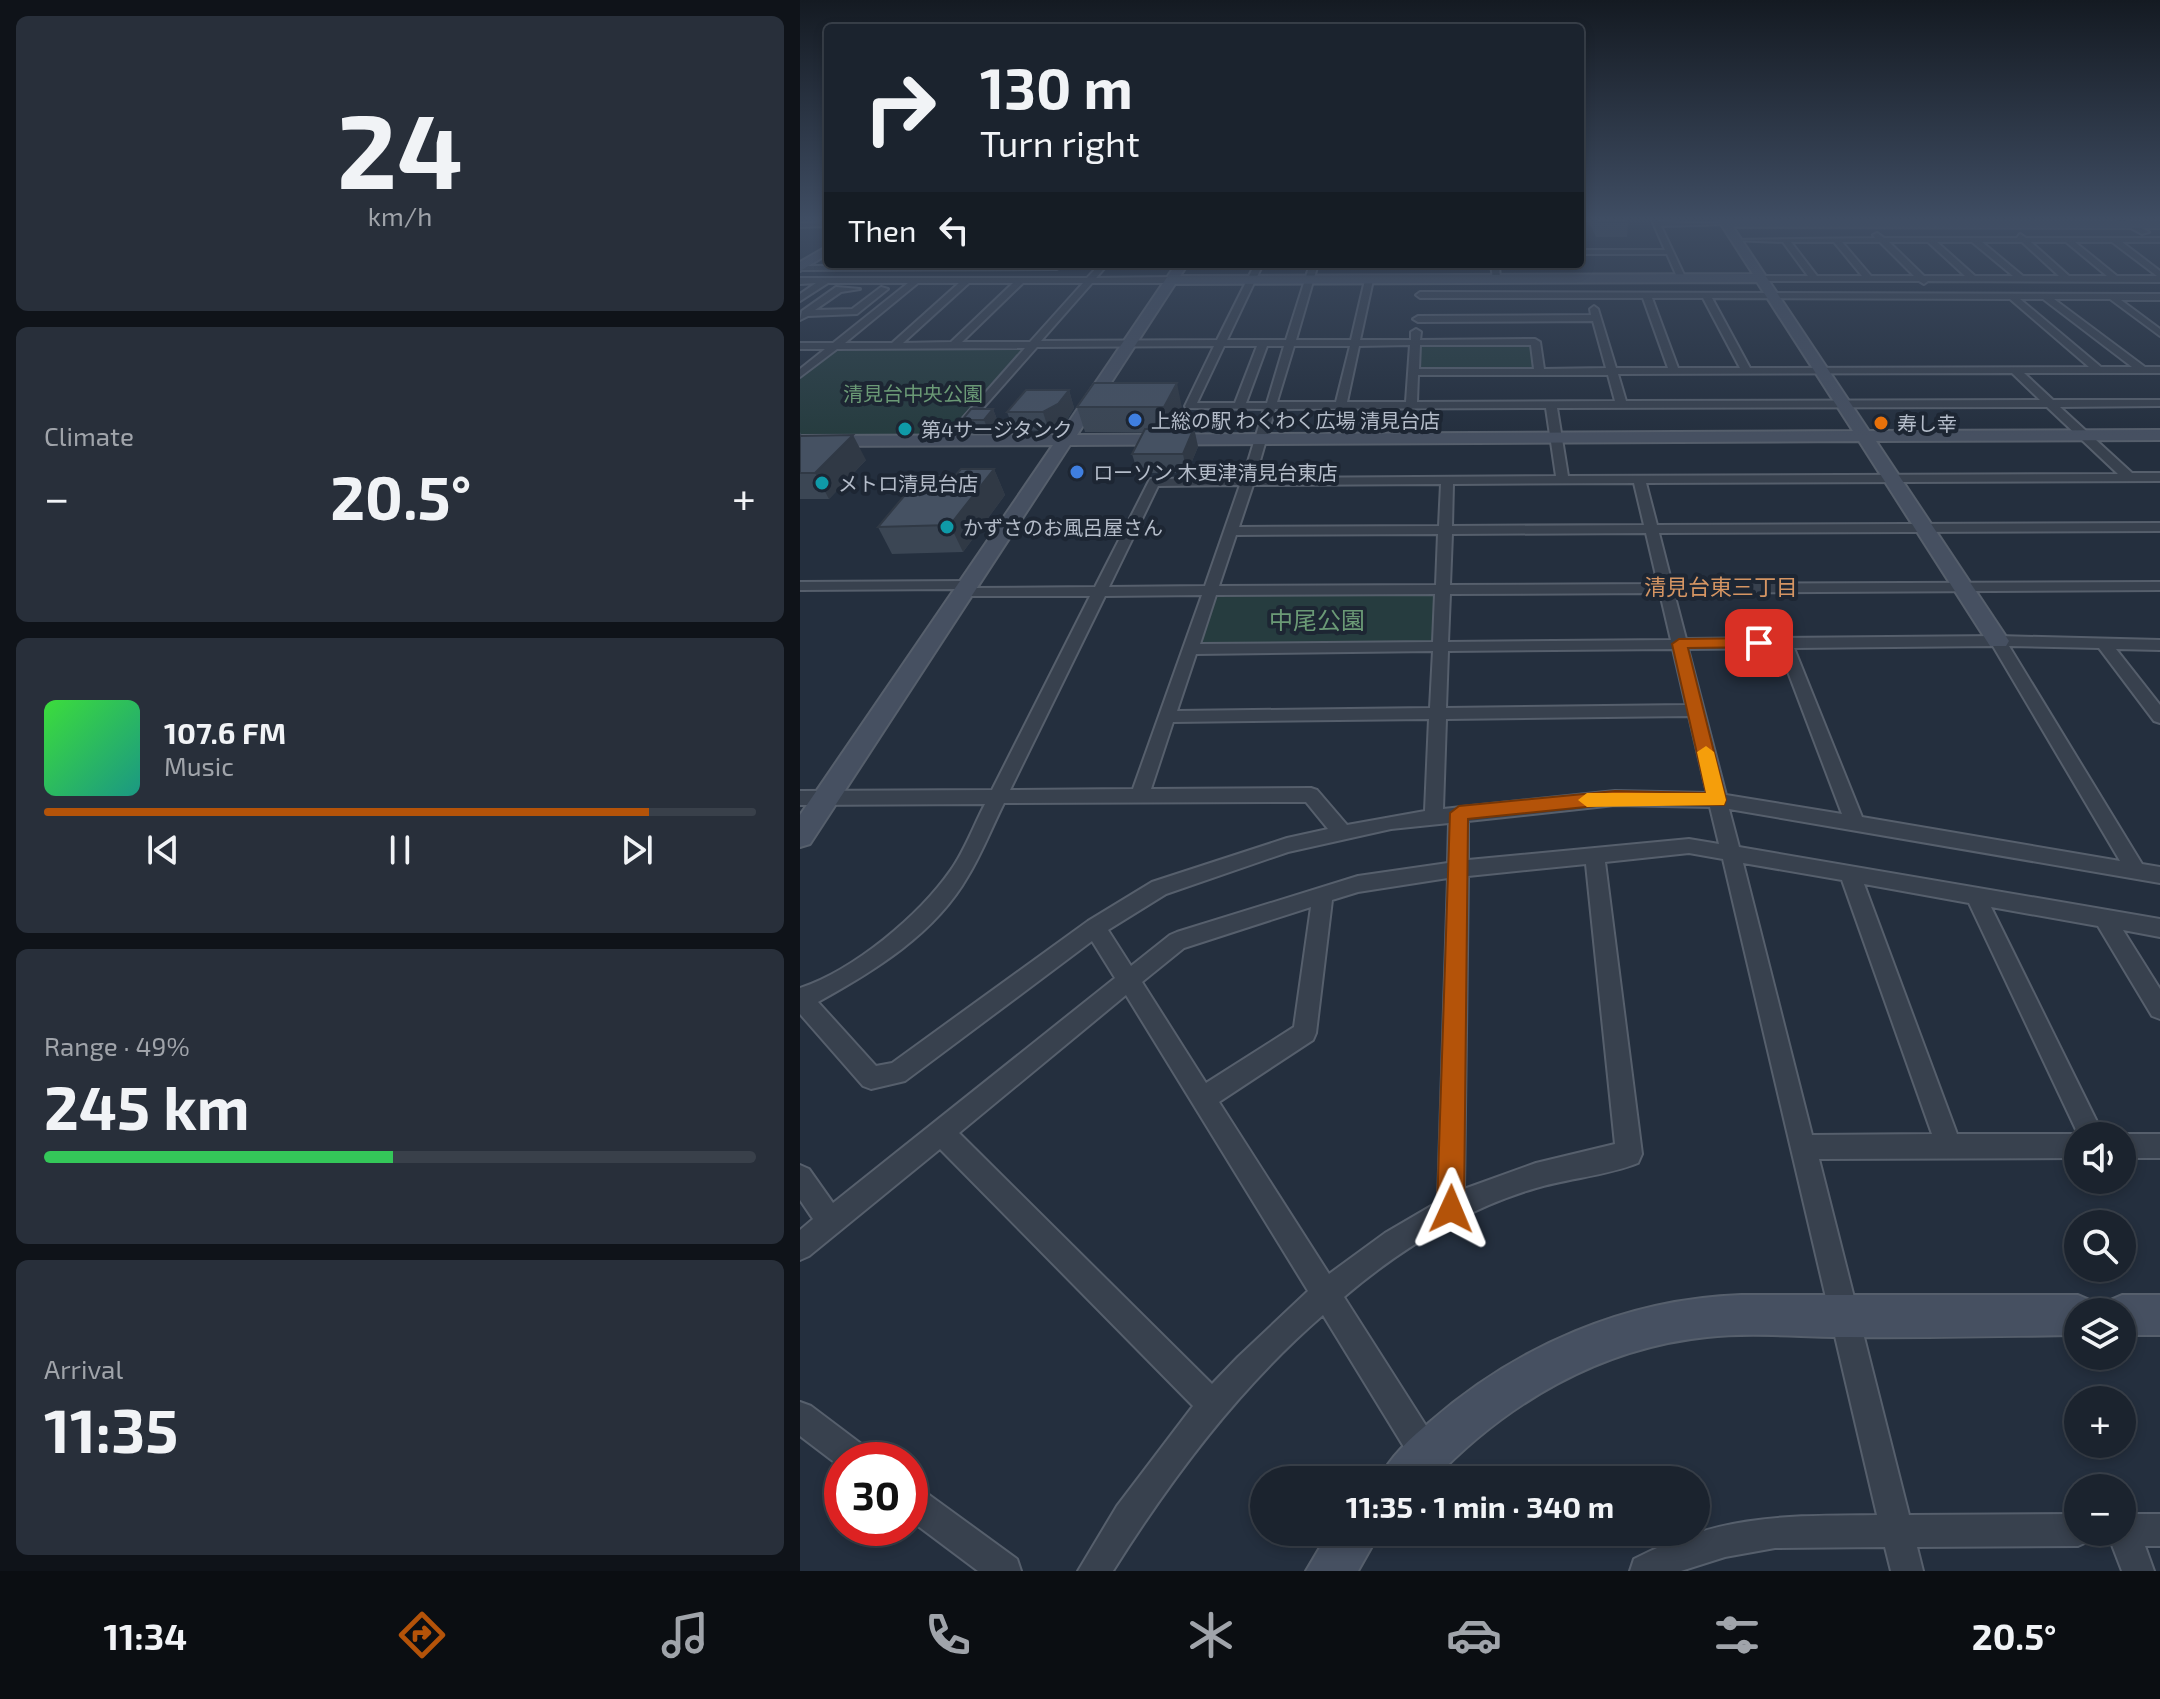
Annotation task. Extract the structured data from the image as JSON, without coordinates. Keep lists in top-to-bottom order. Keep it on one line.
{"districts":["清見台東三丁目"],"parks":["清見台中央公園","中尾公園"],"places":["上総の駅 わくわく広場 清見台店","寿し幸","第4サージタンク","ローソン 木更津清見台東店","メトロ清見台店","かずさのお風呂屋さん"],"page":{"tile":[["24","km/h"],"Climate",["Range · 49%","245 km"],["Arrival","11:35"]],"turn":["130 m","Turn right"],"then":"Then","heat":["−","20.5°","+"],"song":["107.6 FM","Music"],"map_buttons":["+","−"],"limit":"30","trip":"11:35 · 1 min · 340 m","tabs":["11:34","20.5°"]}}
